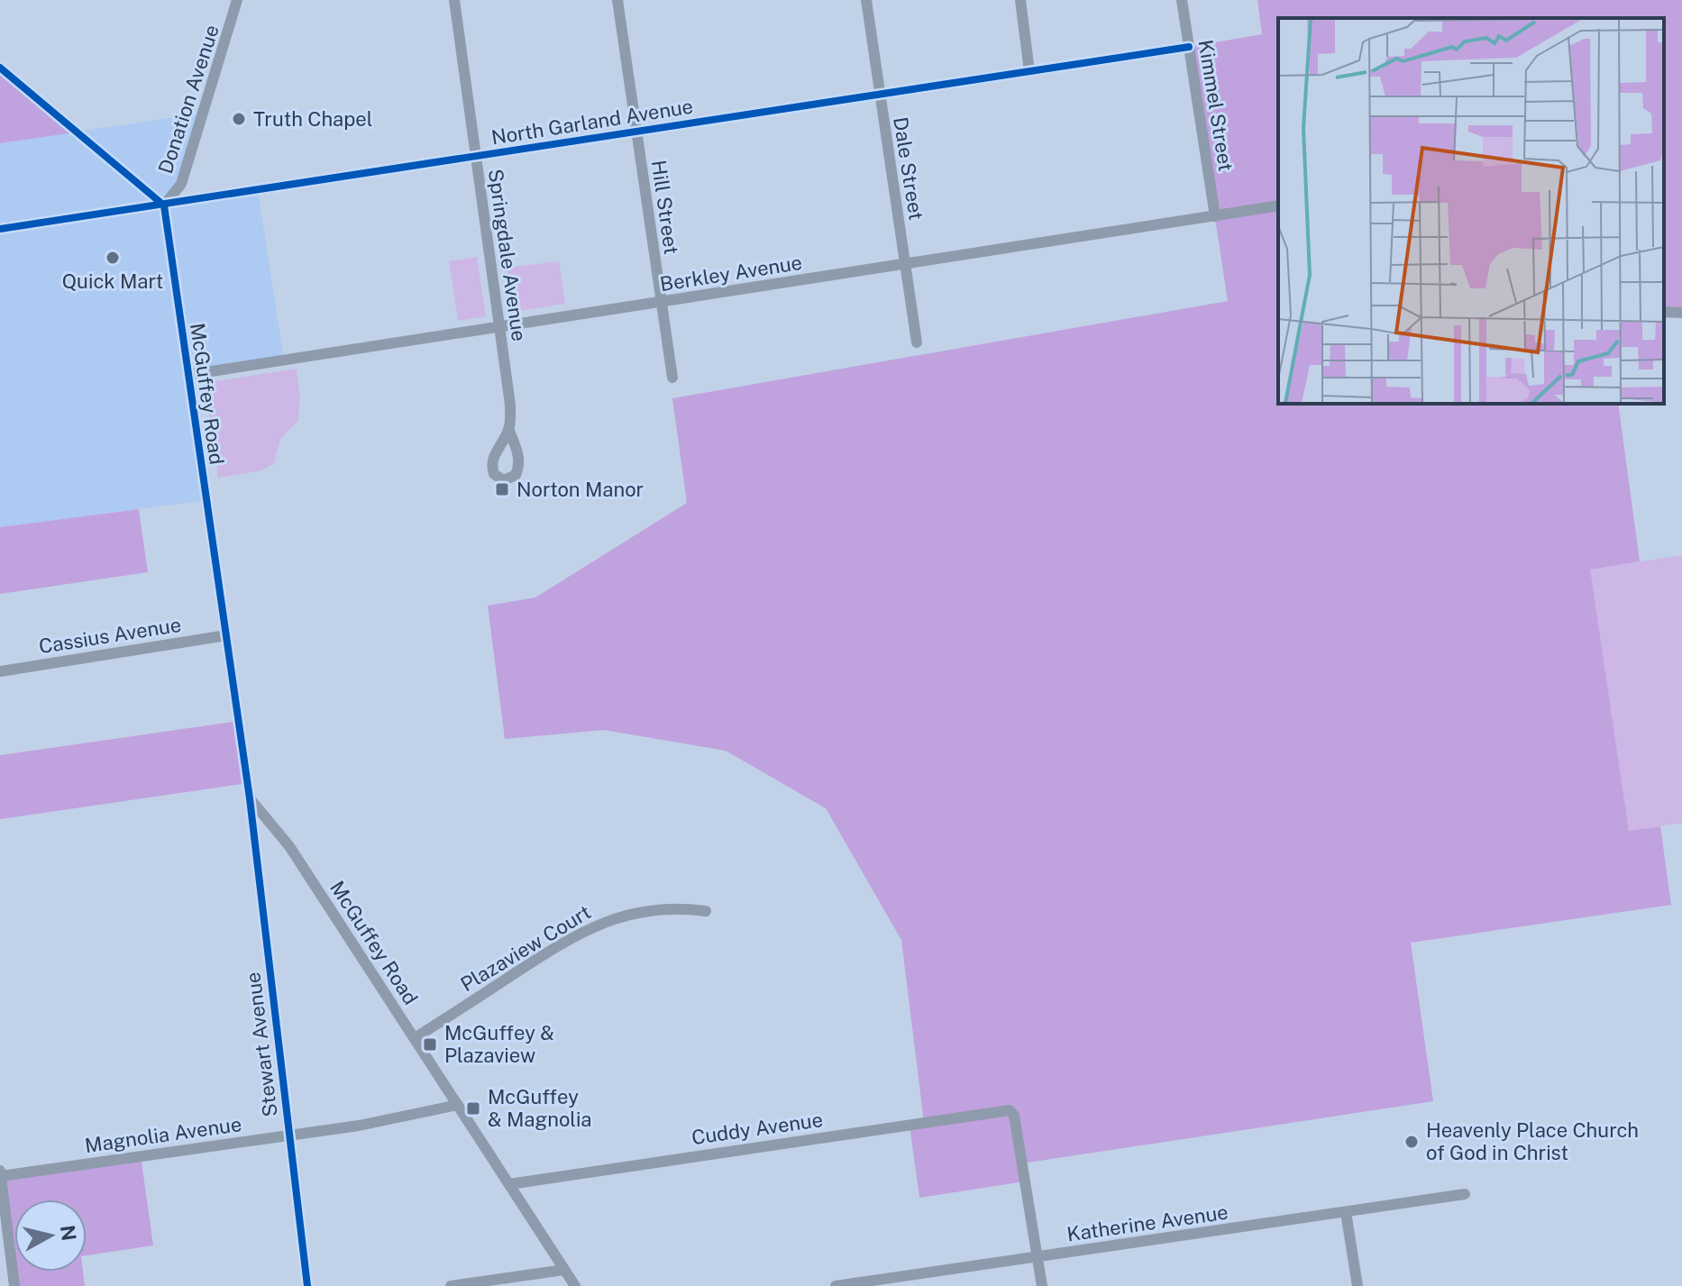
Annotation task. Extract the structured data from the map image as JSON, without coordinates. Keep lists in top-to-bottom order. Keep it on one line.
{"streets":{"street":["Donation Avenue","Kimmel Street","North Garland Avenue","Dale Street","Hill Street","Springdale Avenue","Berkley Avenue","McGuffey Road","Cassius Avenue","Plazaview Court","Stewart Avenue","Cuddy Avenue","Magnolia Avenue","Katherine Avenue"]},"crossings":[["Donation Avenue","North Garland Avenue"],["Donation Avenue","McGuffey Road"],["Kimmel Street","North Garland Avenue"],["Kimmel Street","Berkley Avenue"],["North Garland Avenue","Dale Street"],["North Garland Avenue","Hill Street"],["North Garland Avenue","Springdale Avenue"],["North Garland Avenue","McGuffey Road"],["Dale Street","Berkley Avenue"],["Hill Street","Berkley Avenue"],["Springdale Avenue","Berkley Avenue"],["Berkley Avenue","McGuffey Road"],["McGuffey Road","Cassius Avenue"],["McGuffey Road","Plazaview Court"],["McGuffey Road","Stewart Avenue"],["McGuffey Road","Cuddy Avenue"],["McGuffey Road","Magnolia Avenue"],["Stewart Avenue","Magnolia Avenue"],["Cuddy Avenue","Katherine Avenue"]],"places":{"other":["Truth Chapel","Quick Mart","Heavenly Place Church of God in Christ"],"transit":["Norton Manor","McGuffey & Plazaview","McGuffey & Magnolia"]},"north":"right"}
